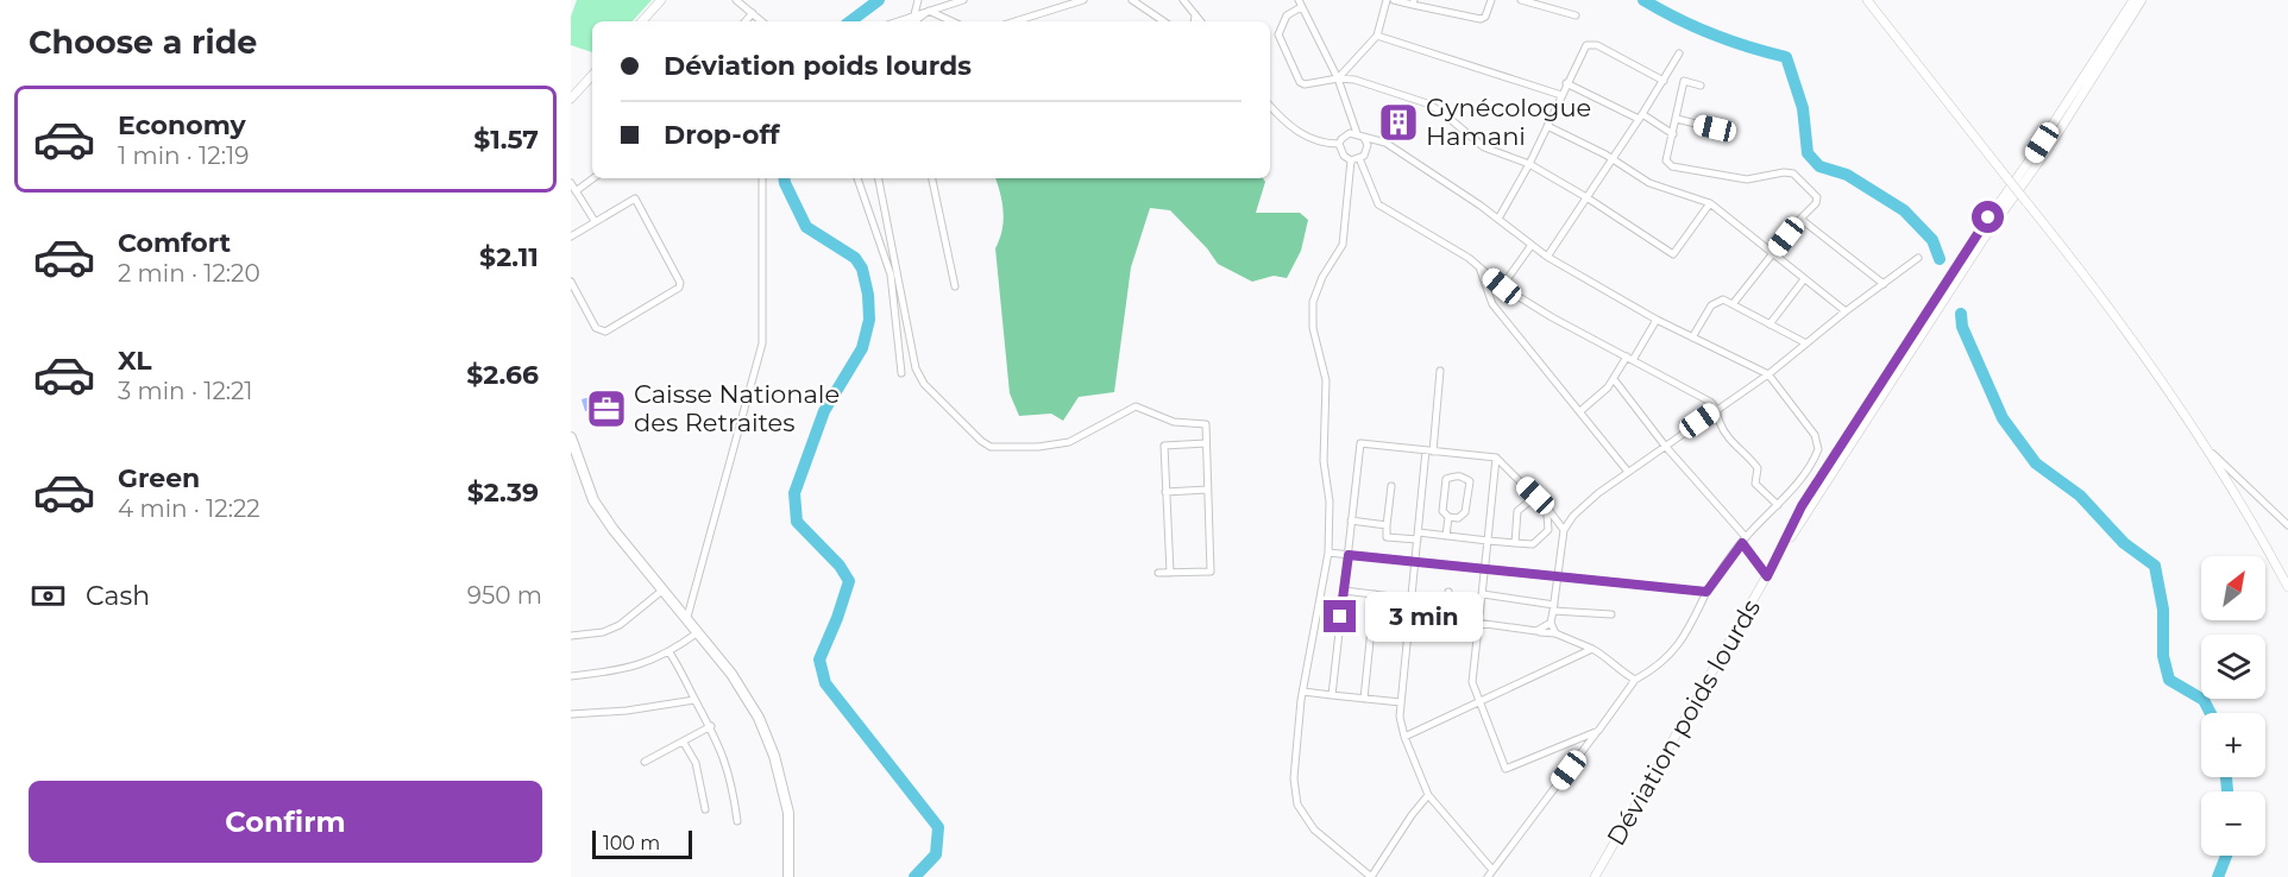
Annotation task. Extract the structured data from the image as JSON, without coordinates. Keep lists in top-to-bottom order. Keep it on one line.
{"streets":{"main road":["Déviation poids lourds"]},"places":{"building":["Gynécologue Hamani"],"office":["Caisse Nationale des Retraites"]},"scale_bar":"100 m","north":"top right","page":{"heading":"Choose a ride","banner":["Déviation poids lourds","Drop-off"],"list":[{"name":"Economy","note":"1 min · 12:19","value":"$1.57"},{"name":"Comfort","note":"2 min · 12:20","value":"$2.11"},{"name":"XL","note":"3 min · 12:21","value":"$2.66"},{"name":"Green","note":"4 min · 12:22","value":"$2.39"}],"pay":["Cash","950 m"],"map_buttons":["+","−"],"bubble":"3 min","buttons":"Confirm","scale":"100 m"}}
